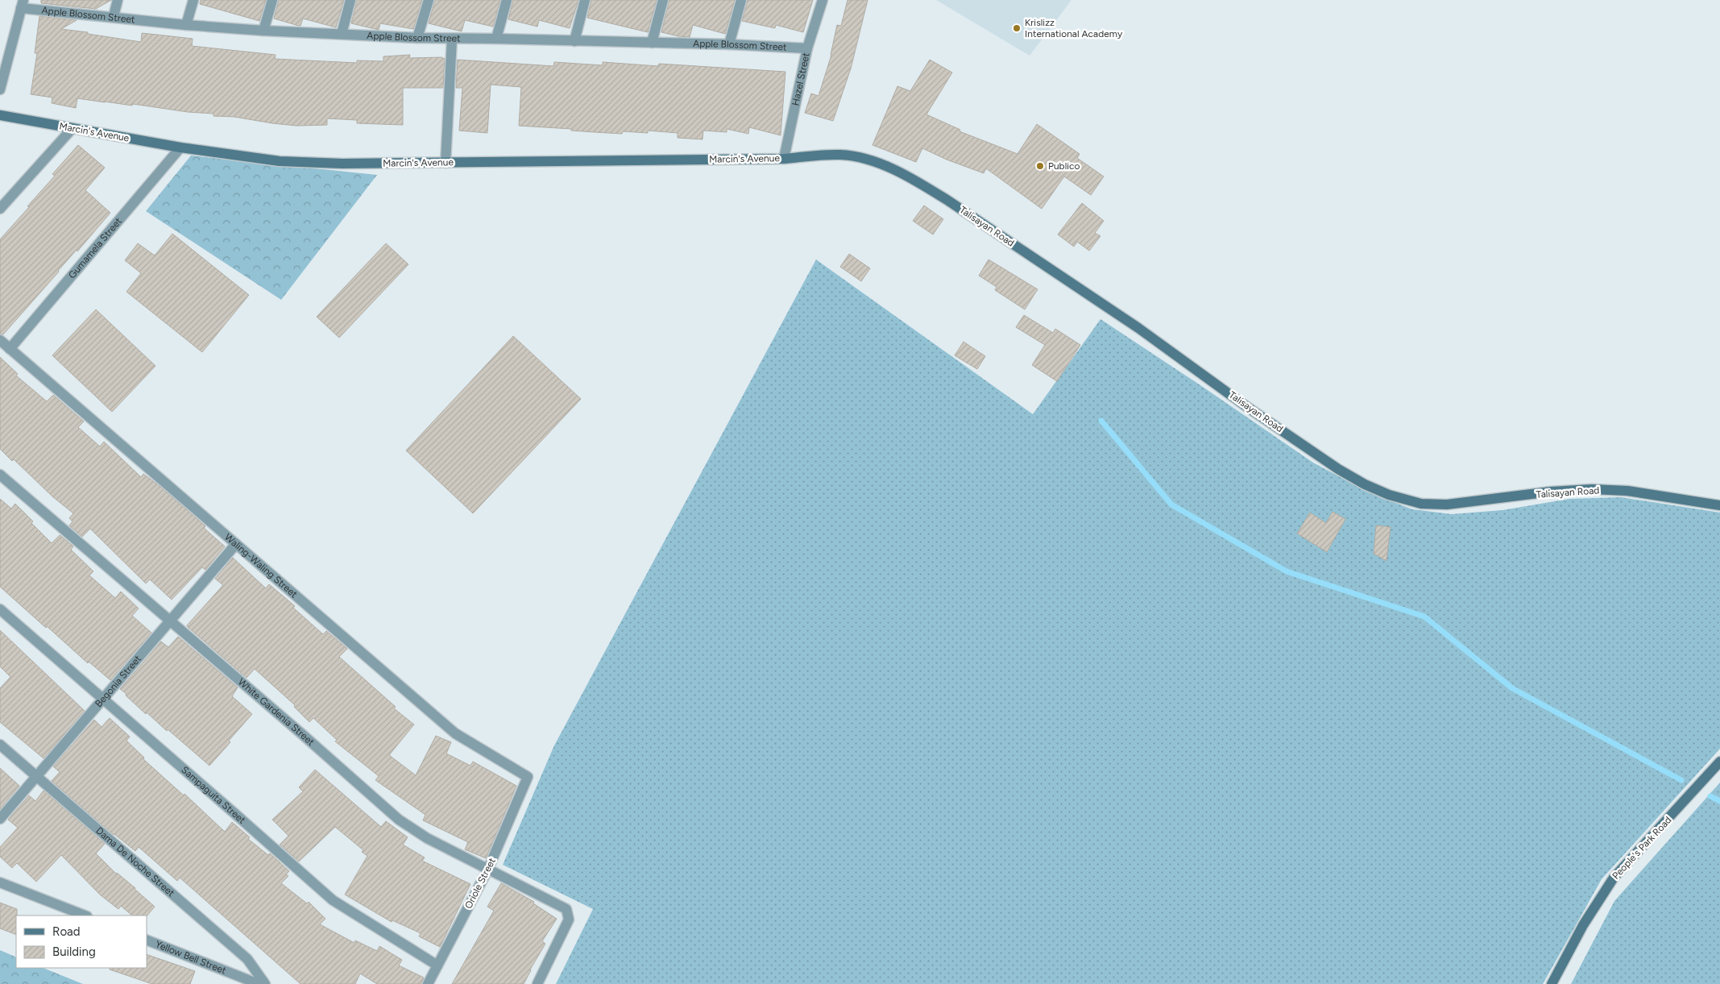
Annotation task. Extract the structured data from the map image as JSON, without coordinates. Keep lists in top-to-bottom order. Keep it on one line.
{"streets":{"main road":["Marcin's Avenue","Talisayan Road","People's Park Road"],"street":["Apple Blossom Street","Hazel Street","Gumamela Street","Waling-Waling Street","Begonia Street","White Gardenia Street","Sampaguita Street","Dama De Noche Street","Oriole Street","Yellow Bell Street"]},"crossings":[["Apple Blossom Street","Hazel Street"],["Hazel Street","Marcin's Avenue"],["Marcin's Avenue","Talisayan Road"],["Marcin's Avenue","Gumamela Street"],["Gumamela Street","Waling-Waling Street"],["Waling-Waling Street","Begonia Street"],["Waling-Waling Street","Oriole Street"],["Begonia Street","White Gardenia Street"],["Begonia Street","Sampaguita Street"],["Begonia Street","Dama De Noche Street"],["White Gardenia Street","Oriole Street"],["Sampaguita Street","Oriole Street"]],"places":["Krislizz International Academy","Publico"],"legend":["Road","Building"]}
